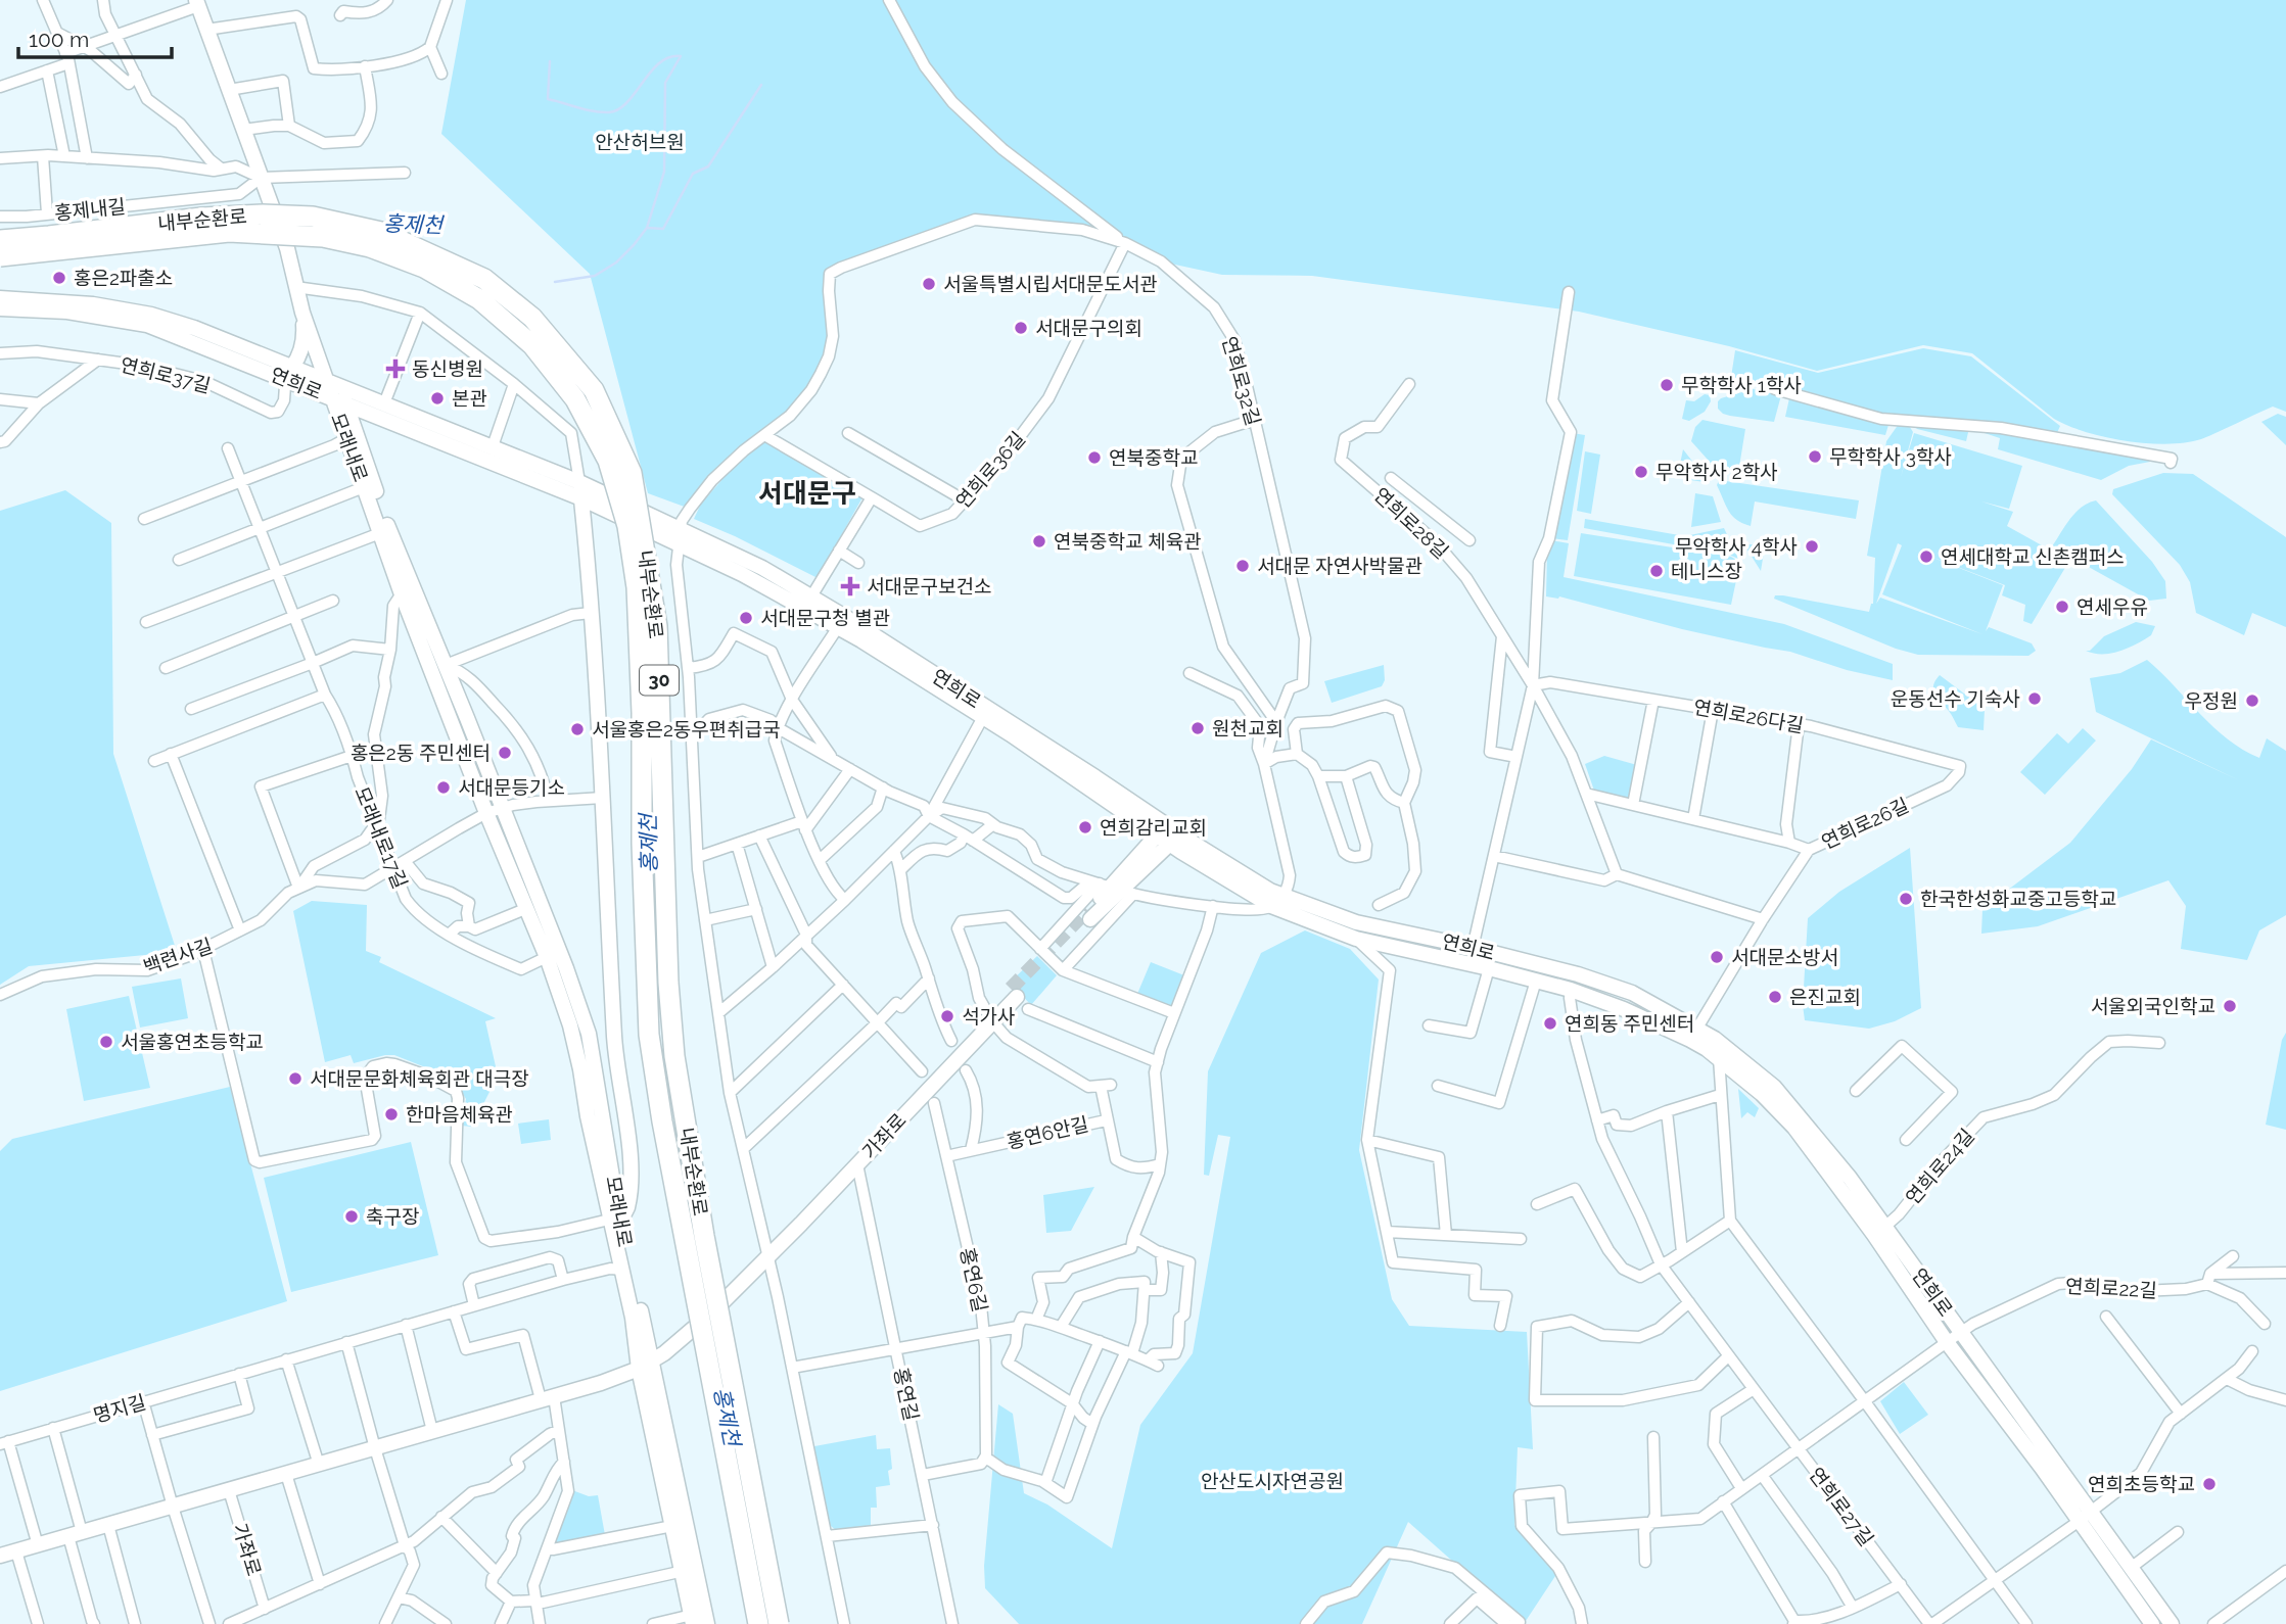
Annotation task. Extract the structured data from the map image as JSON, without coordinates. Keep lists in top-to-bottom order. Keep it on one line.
{"streets":{"highway":["내부순환로","30"],"main road":["연희로","모래내로","가좌로"],"street":["홍제내길","연희로37길","연희로32길","연희로36길","연희로28길","연희로26다길","연희로26길","모래내로17길","백련사길","홍연6안길","연희로24길","홍연6길","연희로22길","홍연길","명지길","연희로27길"]},"crossings":[["홍제내길","모래내로"],["연희로37길","연희로"],["연희로32길","연희로"],["연희로32길","연희로36길"],["연희로","모래내로"],["연희로","연희로26길"],["연희로","연희로24길"],["연희로","연희로22길"],["연희로","연희로27길"],["모래내로","모래내로17길"],["모래내로","백련사길"],["모래내로","가좌로"],["모래내로","명지길"],["연희로28길","연희로26다길"],["연희로26다길","연희로26길"],["모래내로17길","백련사길"],["홍연6안길","홍연6길"],["가좌로","홍연길"]],"districts":["서대문구"],"water":["홍제천"],"parks":["안산허브원","안산도시자연공원"],"places":{"other":["홍은2파출소","서울특별시립서대문도서관","서대문구의회","무학학사 1학사","본관","무학학사 3학사","연북중학교","무악학사 2학사","연북중학교 체육관","무악학사 4학사","연세대학교 신촌캠퍼스","서대문 자연사박물관","테니스장","연세우유","서대문구청 별관","운동선수 기숙사","우정원","원천교회","서울홍은2동우편취급국","홍은2동 주민센터","서대문등기소","연희감리교회","한국한성화교중고등학교","서대문소방서","은진교회","서울외국인학교","석가사","연희동 주민센터","서울홍연초등학교","서대문문화체육회관 대극장","한마음체육관","축구장","연희초등학교"],"health":["동신병원","서대문구보건소"]},"scale_bar":"100 m"}
